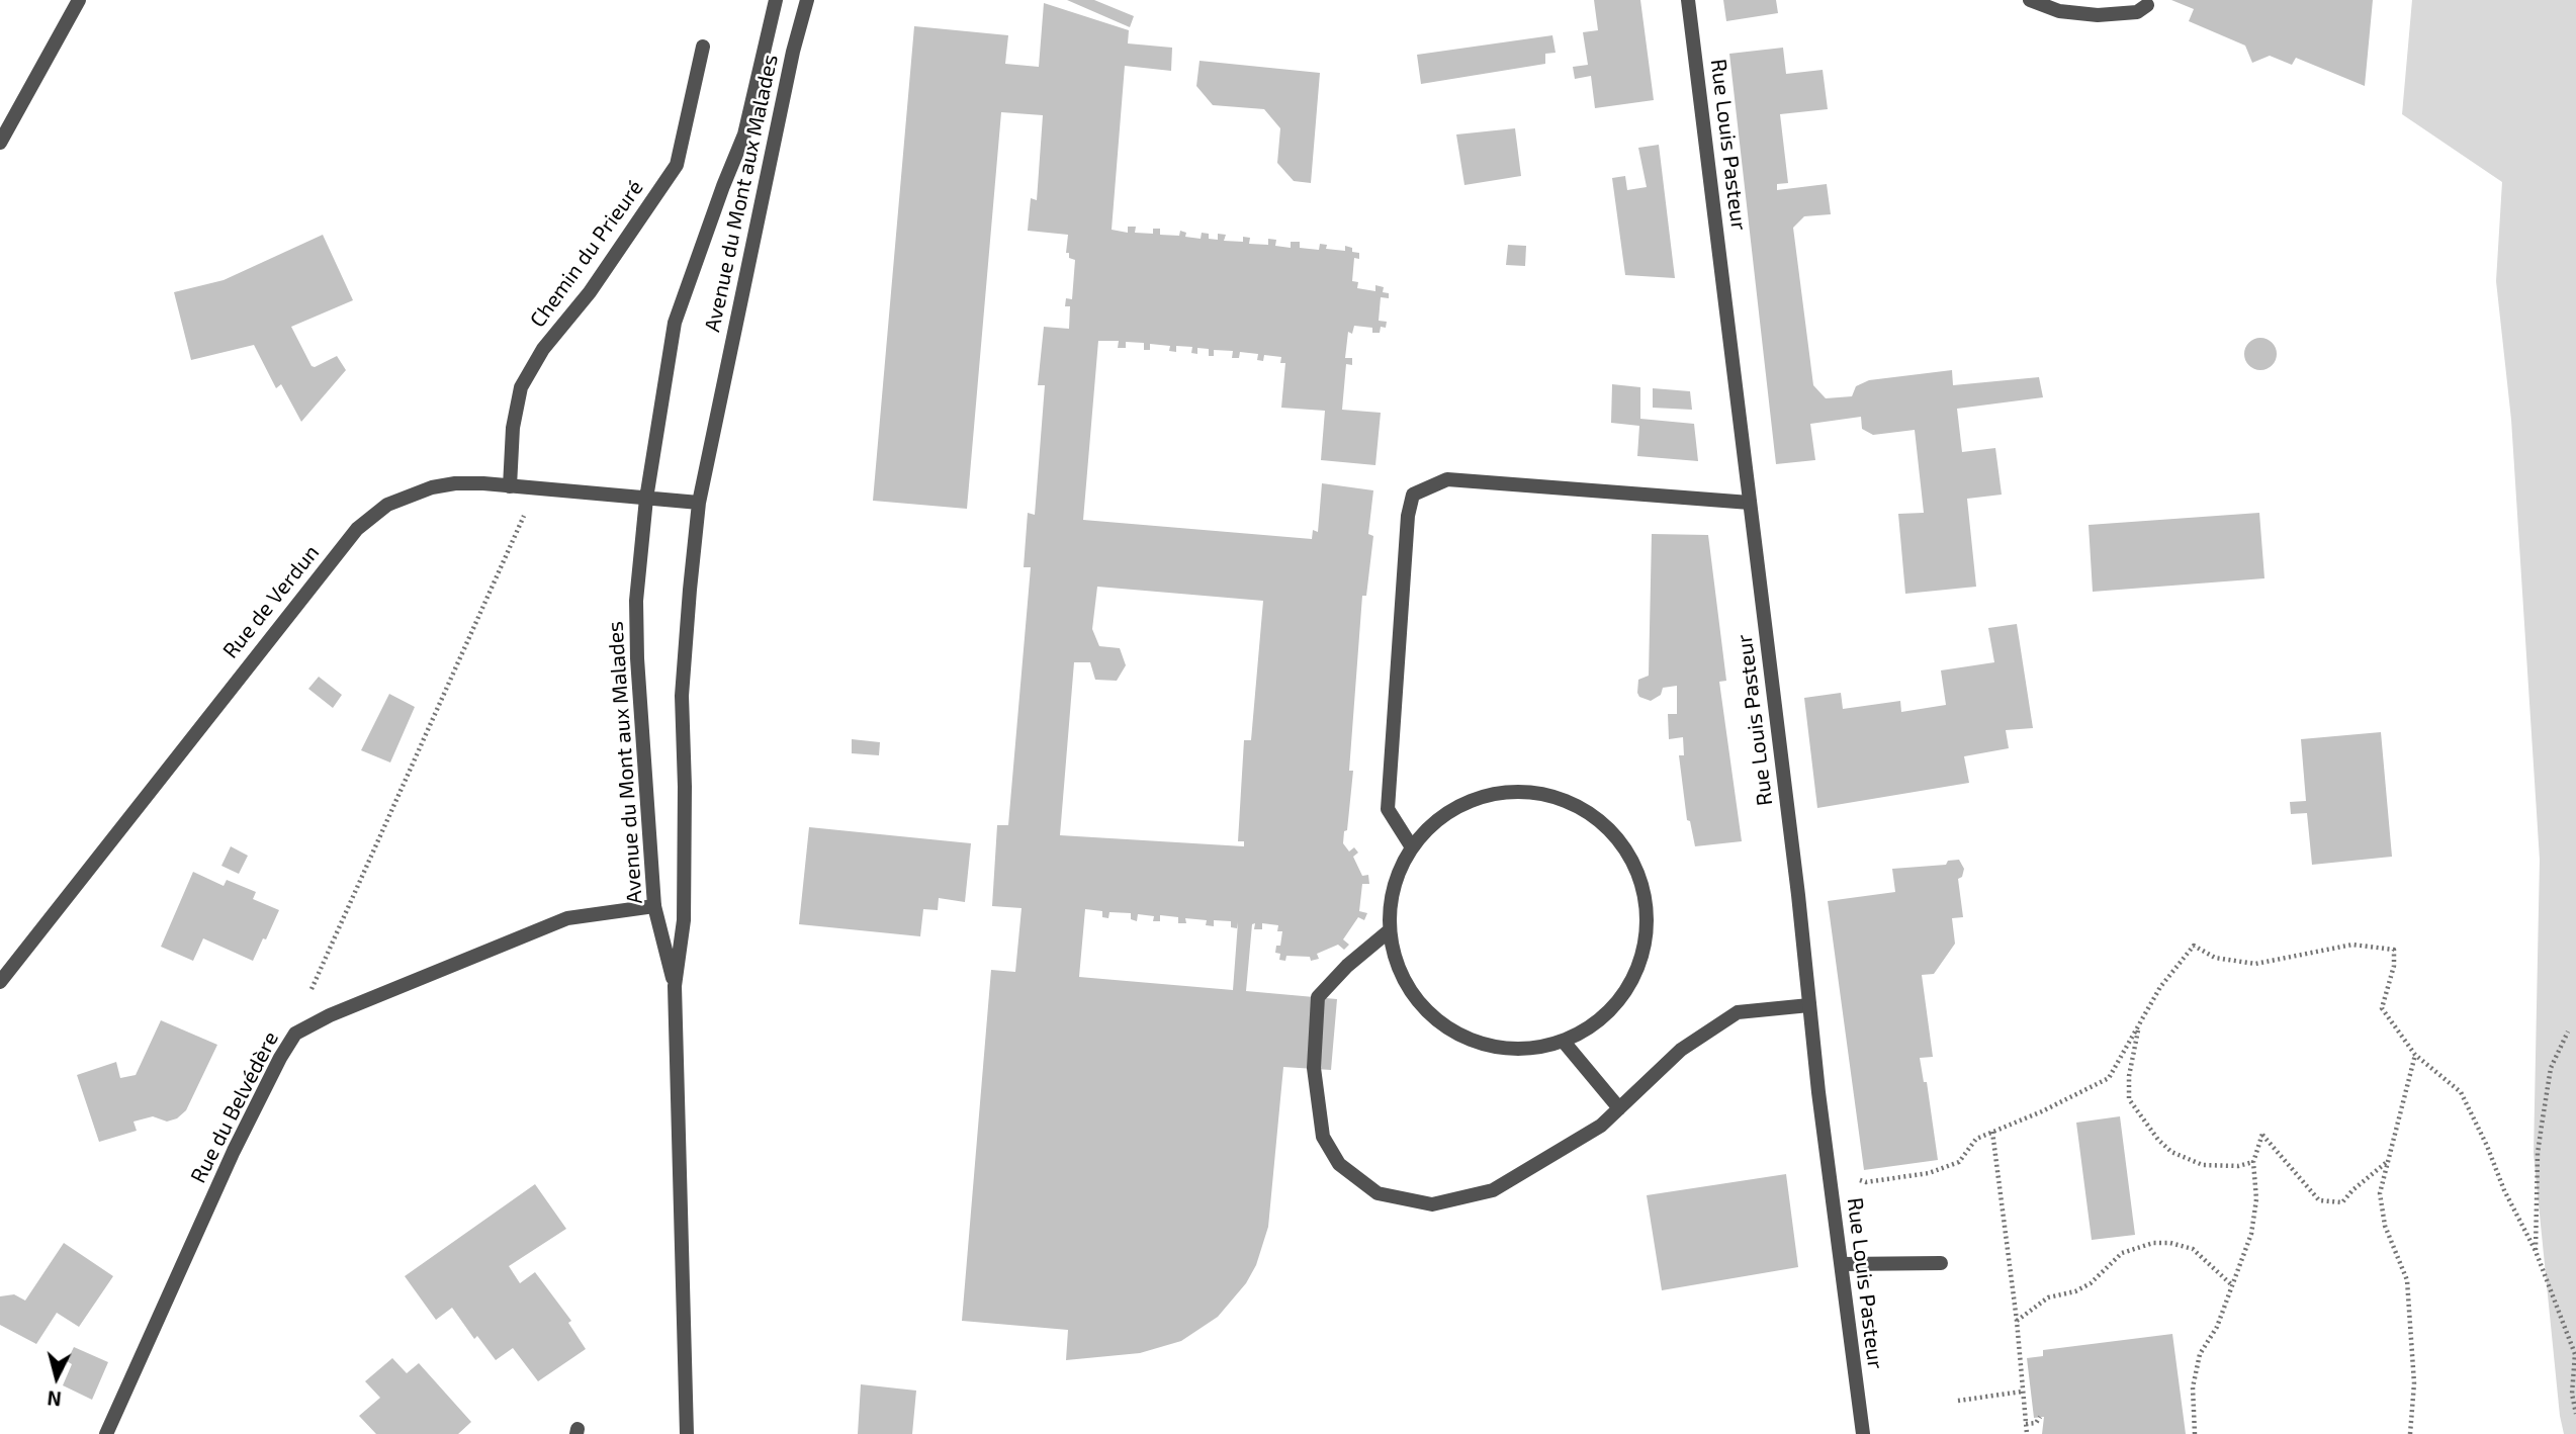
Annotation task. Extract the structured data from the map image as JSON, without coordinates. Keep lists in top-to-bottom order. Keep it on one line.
{"streets":{"street":["Rue Louis Pasteur","Avenue du Mont aux Malades","Chemin du Prieuré","Rue de Verdun","Rue du Belvédère"]},"crossings":[["Avenue du Mont aux Malades","Rue de Verdun"],["Avenue du Mont aux Malades","Rue du Belvédère"],["Chemin du Prieuré","Rue de Verdun"]],"north":"bottom"}
